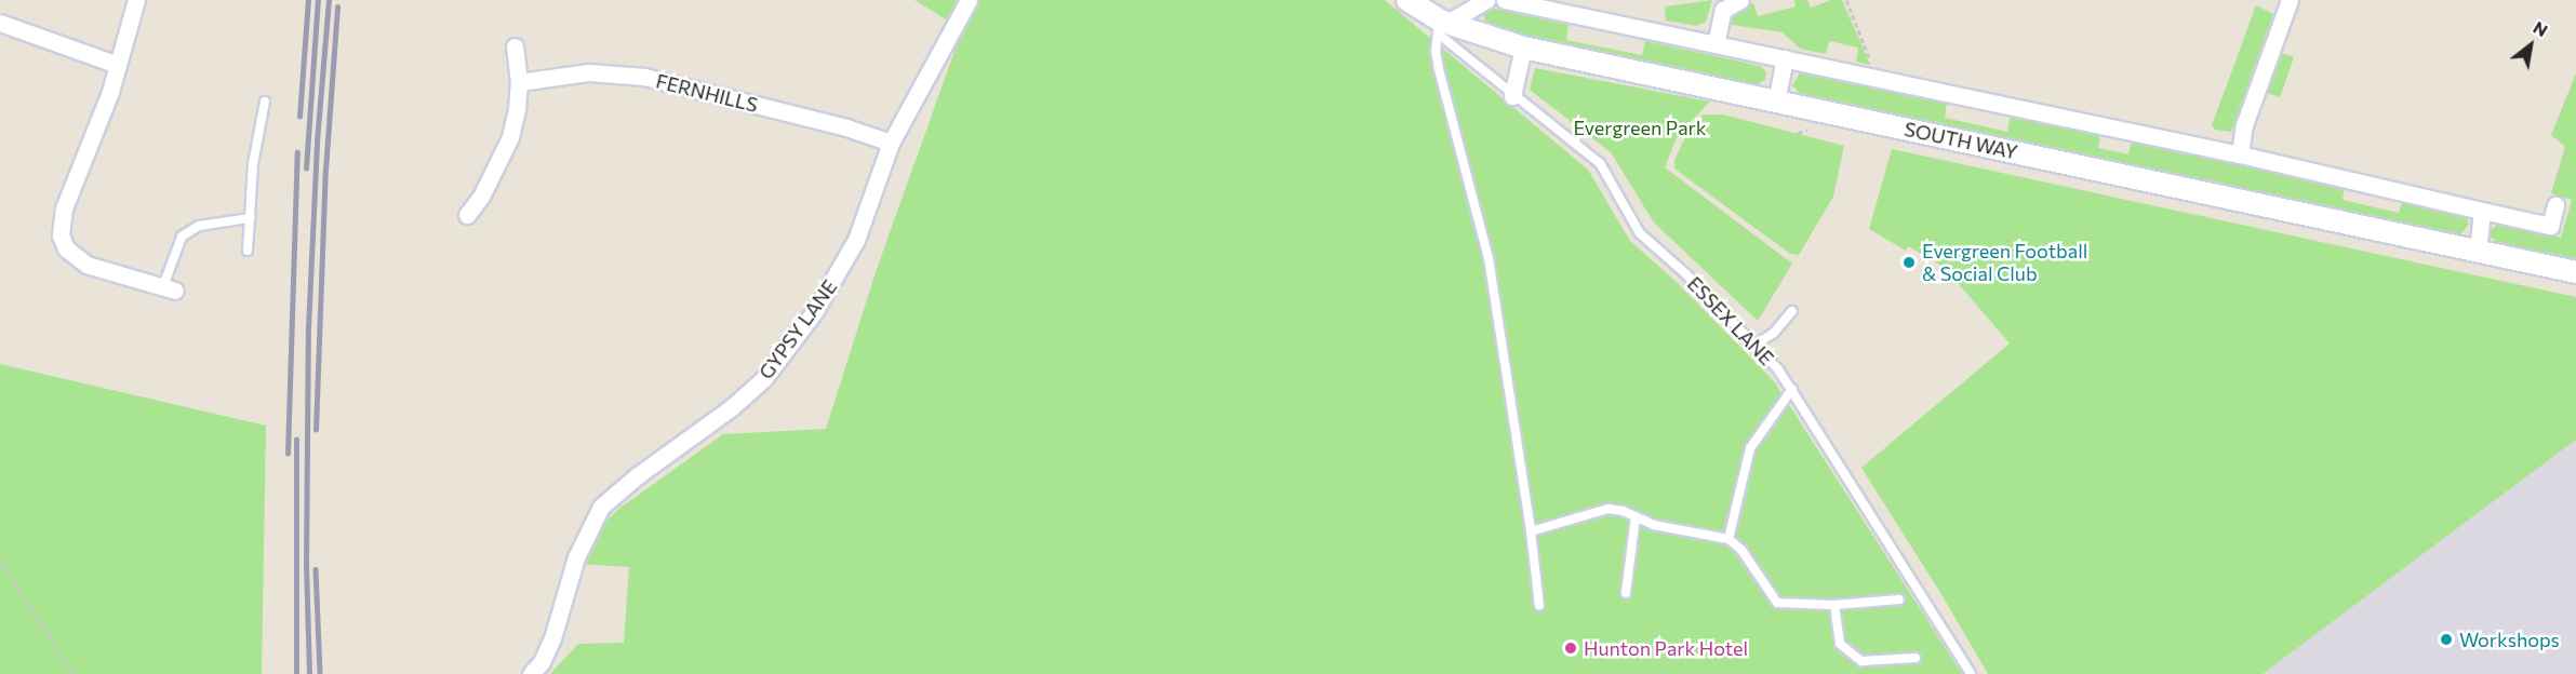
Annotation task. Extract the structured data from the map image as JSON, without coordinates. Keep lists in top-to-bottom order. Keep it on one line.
{"streets":{"street":["FERNHILLS","SOUTH WAY","GYPSY LANE"],"lane":["ESSEX LANE"]},"crossings":[["FERNHILLS","GYPSY LANE"],["SOUTH WAY","ESSEX LANE"]],"parks":["Evergreen Park"],"places":["Evergreen Football & Social Club","Workshops","Hunton Park Hotel"],"north":"top right"}
